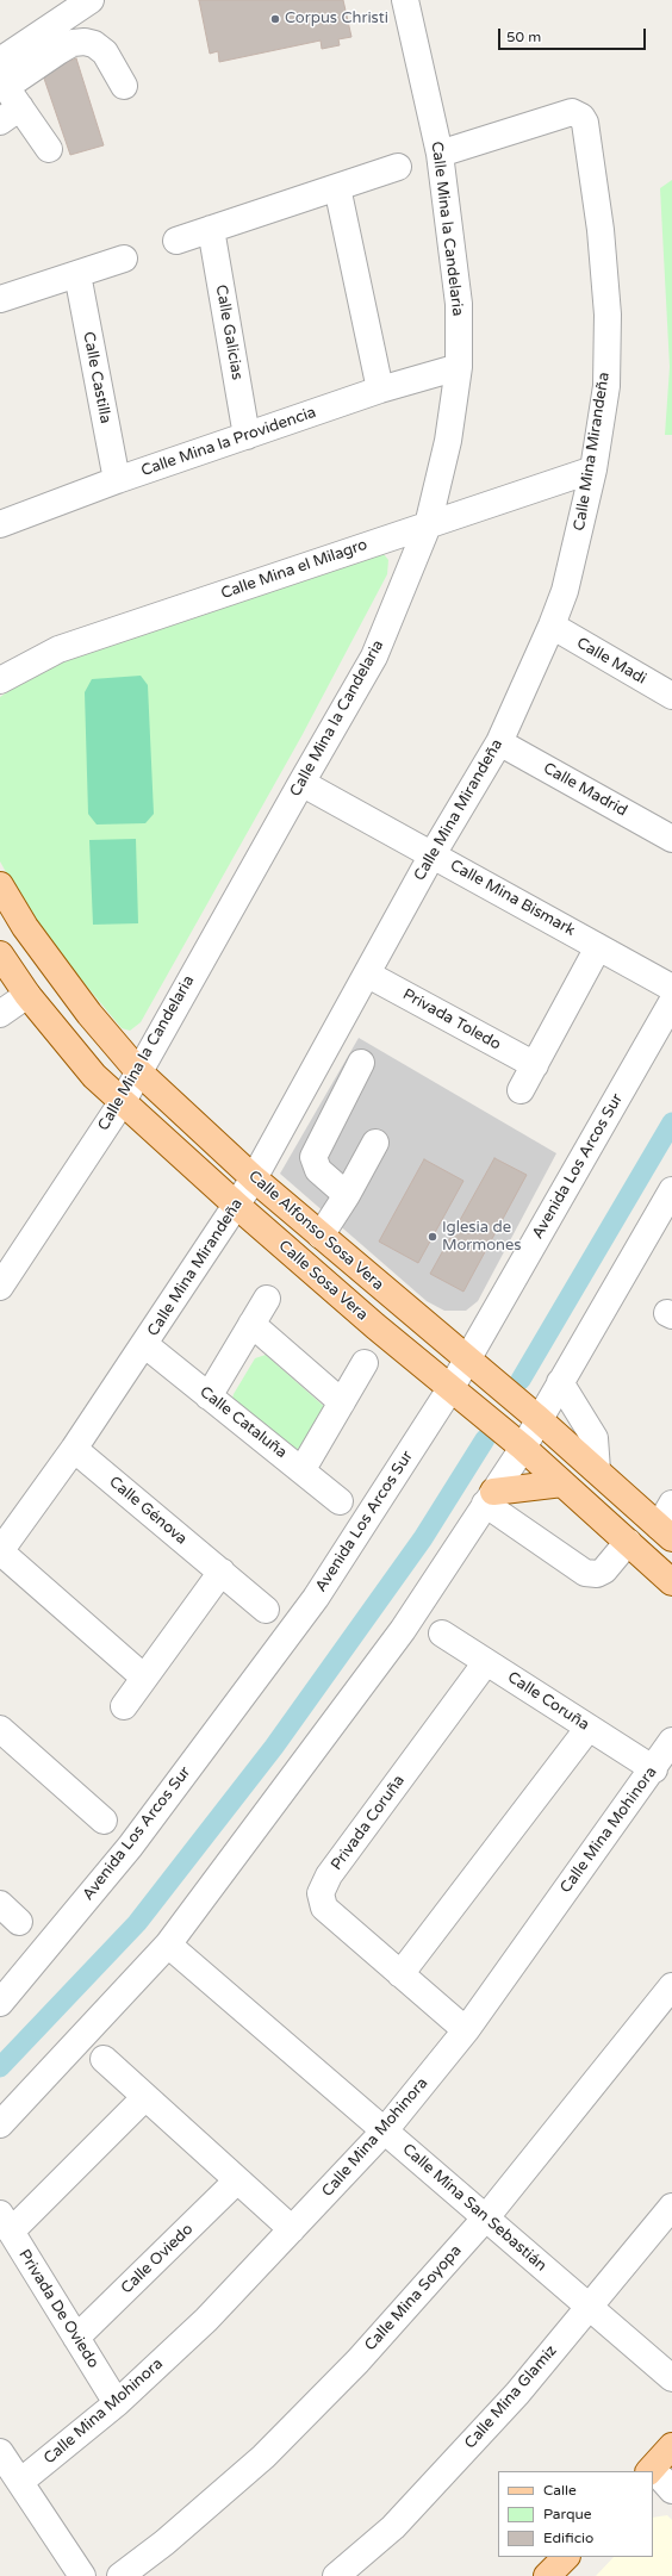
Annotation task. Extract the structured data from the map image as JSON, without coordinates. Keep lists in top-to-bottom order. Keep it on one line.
{"streets":{"main road":["Calle Alfonso Sosa Vera","Calle Sosa Vera"],"street":["Calle Mina la Candelaria","Calle Galicias","Calle Castilla","Calle Mina la Providencia","Calle Mina Mirandeña","Calle Mina el Milagro","Calle Madi","Calle Madrid","Calle Mina Bismark","Privada Toledo","Avenida Los Arcos Sur","Calle Cataluña","Calle Génova","Calle Coruña","Privada Coruña","Calle Mina Mohinora","Calle Mina San Sebastián","Calle Oviedo","Calle Mina Soyopa","Privada De Oviedo","Calle Mina Glamiz"]},"crossings":[["Calle Mina la Candelaria","Calle Mina la Providencia"],["Calle Mina la Candelaria","Calle Mina Mirandeña"],["Calle Mina la Candelaria","Calle Mina el Milagro"],["Calle Mina la Candelaria","Calle Mina Bismark"],["Calle Mina la Candelaria","Calle Alfonso Sosa Vera"],["Calle Mina la Candelaria","Calle Sosa Vera"],["Calle Galicias","Calle Mina la Providencia"],["Calle Castilla","Calle Mina la Providencia"],["Calle Mina Mirandeña","Calle Mina el Milagro"],["Calle Mina Mirandeña","Calle Madi"],["Calle Mina Mirandeña","Calle Madrid"],["Calle Mina Mirandeña","Calle Mina Bismark"],["Calle Mina Mirandeña","Privada Toledo"],["Calle Mina Mirandeña","Calle Alfonso Sosa Vera"],["Calle Mina Mirandeña","Calle Sosa Vera"],["Calle Mina Mirandeña","Calle Cataluña"],["Calle Mina Mirandeña","Calle Génova"],["Avenida Los Arcos Sur","Calle Alfonso Sosa Vera"],["Avenida Los Arcos Sur","Calle Sosa Vera"],["Calle Coruña","Privada Coruña"],["Calle Coruña","Calle Mina Mohinora"],["Privada Coruña","Calle Mina Mohinora"],["Calle Mina Mohinora","Calle Mina San Sebastián"],["Calle Mina Mohinora","Privada De Oviedo"],["Calle Mina San Sebastián","Calle Mina Soyopa"],["Calle Mina San Sebastián","Calle Mina Glamiz"],["Calle Oviedo","Privada De Oviedo"]],"places":["Corpus Christi","Iglesia de Mormones"],"legend":["Calle","Parque","Edificio"],"scale_bar":"50 m"}
